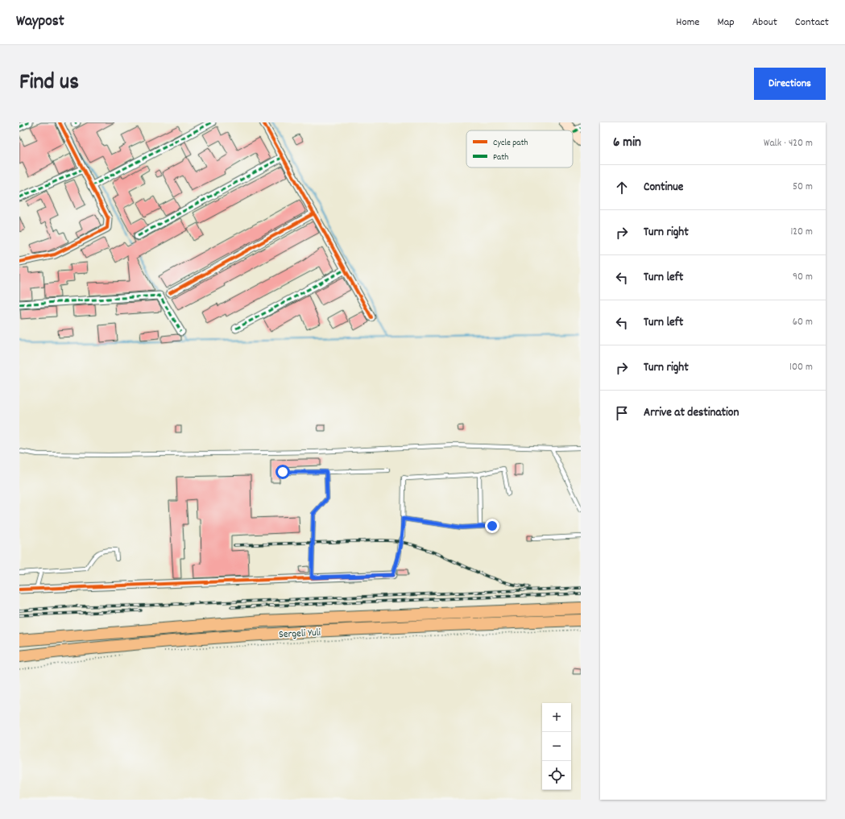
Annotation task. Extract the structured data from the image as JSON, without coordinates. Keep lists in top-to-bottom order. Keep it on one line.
{"streets":{"main road":["Sergeli Yuli"]},"legend":["Cycle path","Path"],"page":{"header":"Waypost","nav":["Home","Map","About","Contact"],"title":"Find us","buttons":"Directions","heading":["6 min","Walk · 420 m"],"list":[["Continue","50 m"],["Turn right","120 m"],["Turn left","90 m"],["Turn left","60 m"],["Turn right","100 m"],"Arrive at destination"],"map_buttons":["+","−"]}}
